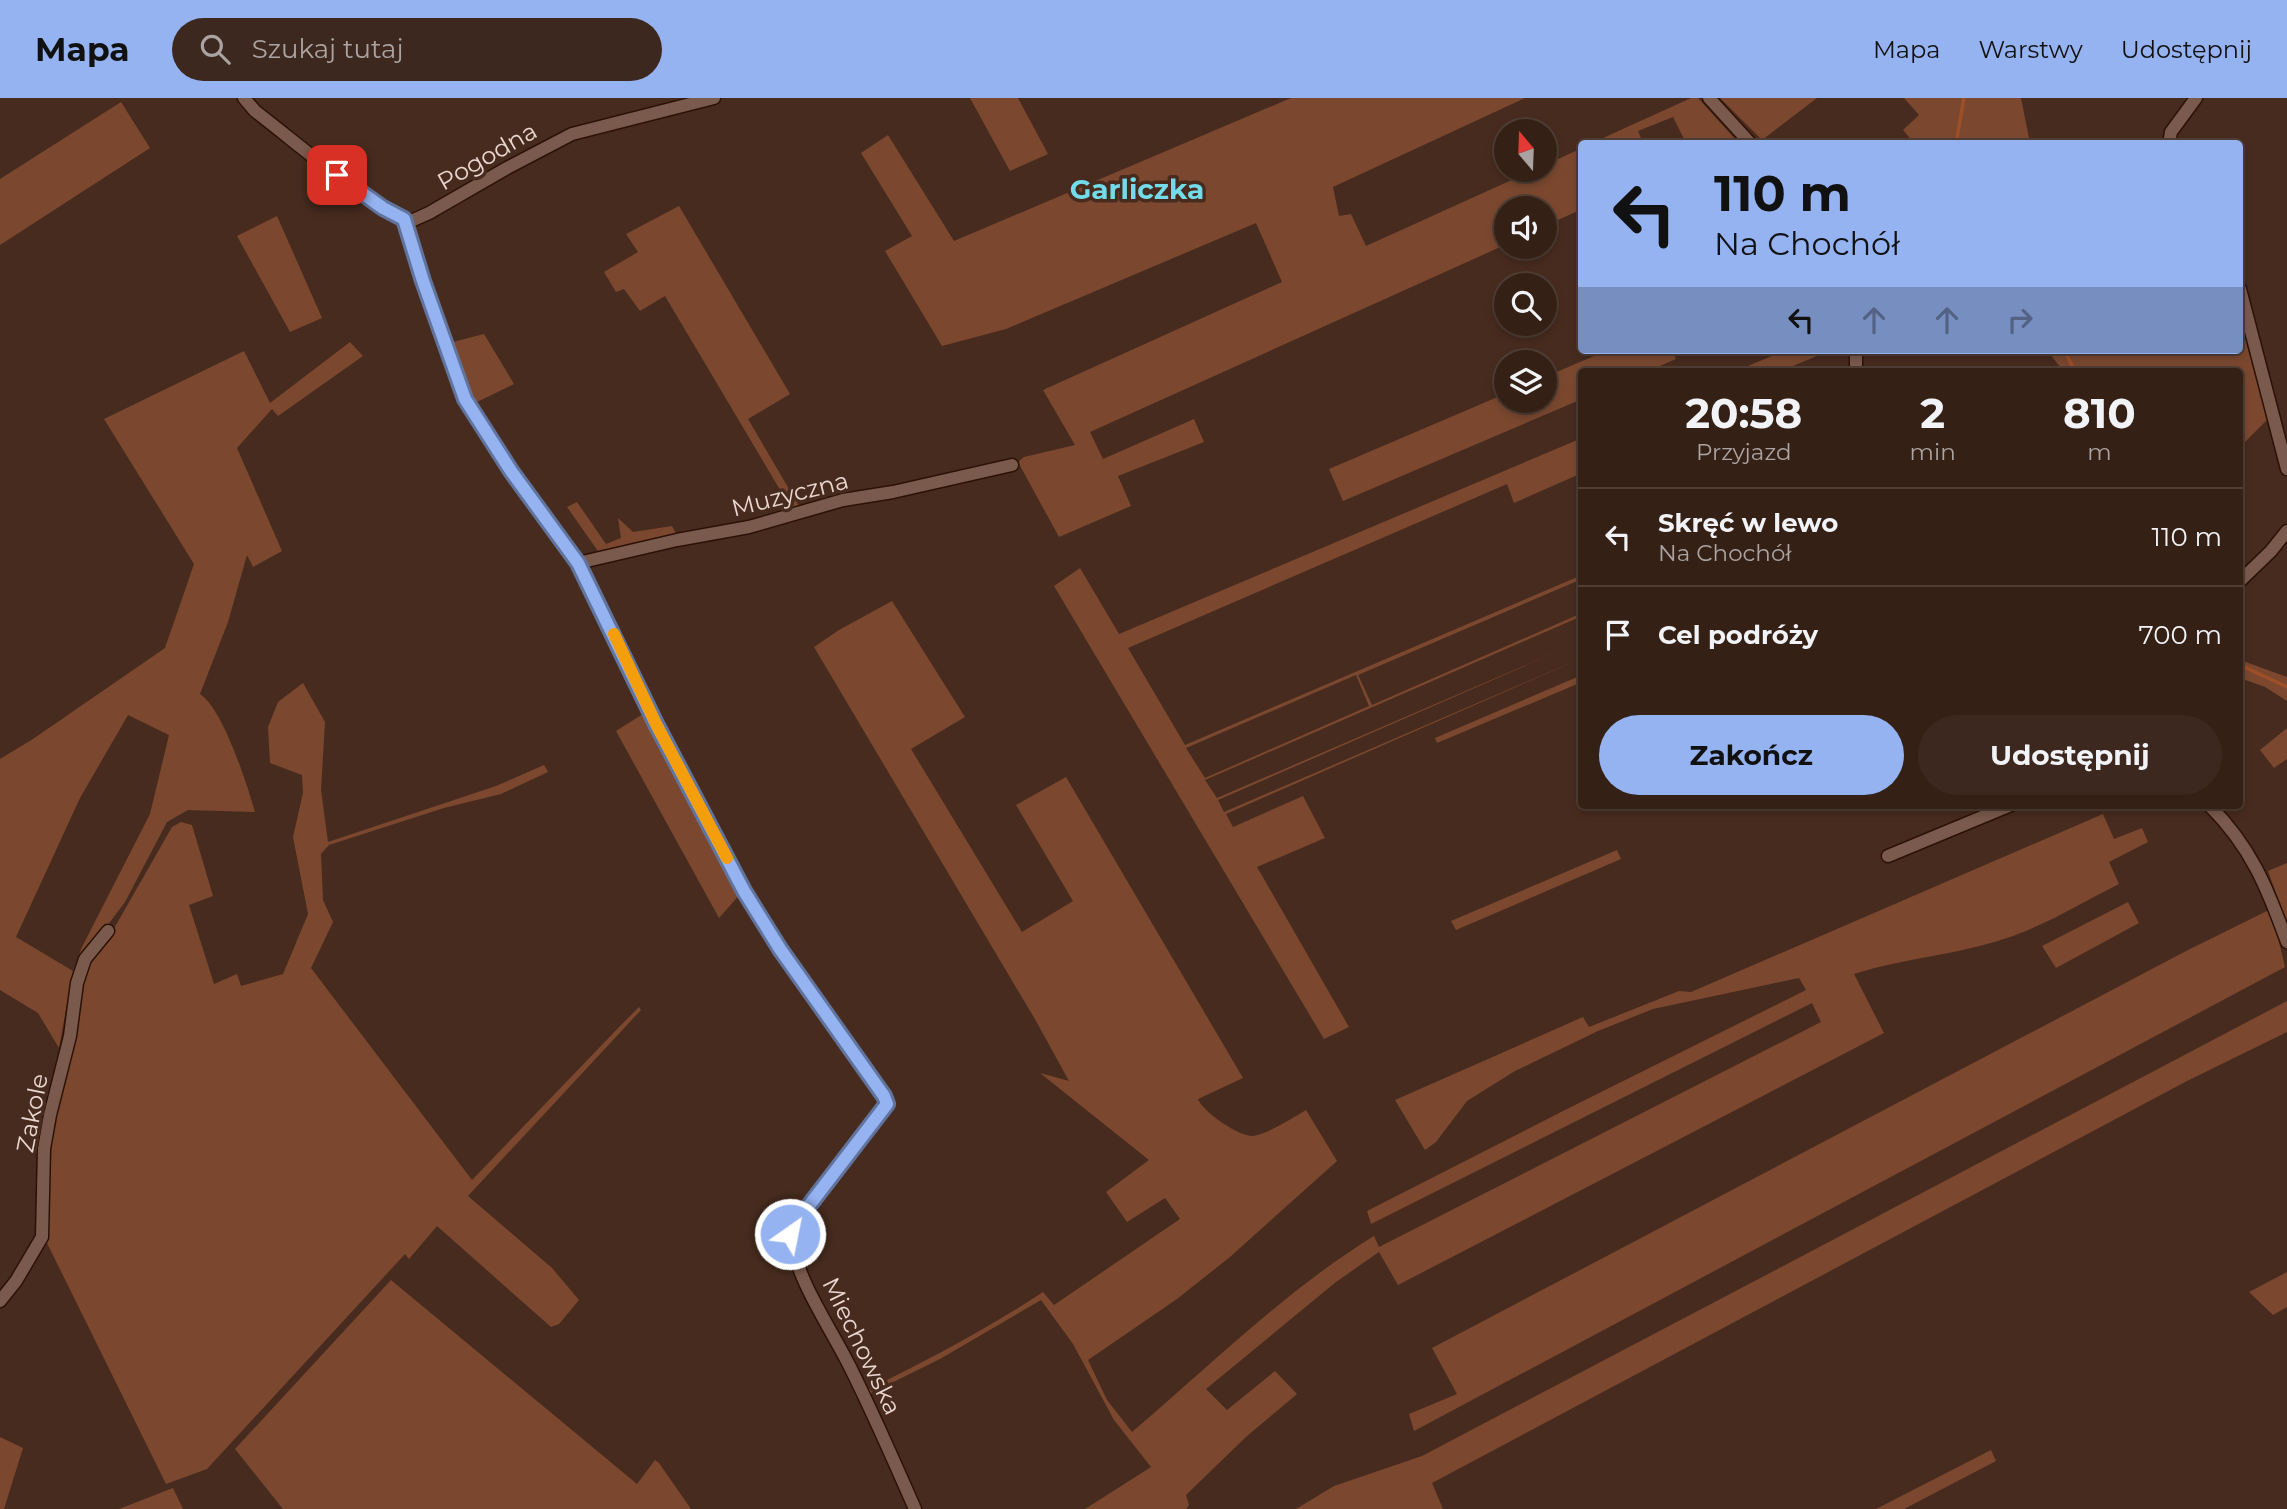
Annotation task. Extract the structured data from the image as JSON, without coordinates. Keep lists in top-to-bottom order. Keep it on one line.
{"streets":{"street":["Pogodna","Muzyczna","Zakole","Miechowska"]},"crossings":[["Muzyczna","Miechowska"]],"districts":["Garliczka"],"north":"top","page":{"header":"Mapa","search":"Szukaj tutaj","nav":["Mapa","Warstwy","Udostępnij"],"turn":["110 m","Na Chochół"],"eta":["20:58","Przyjazd","2","min","810","m"],"list":[{"name":"Skręć w lewo","note":"Na Chochół","value":"110 m"},{"name":"Cel podróży","value":"700 m"}],"buttons":["Zakończ","Udostępnij"]}}
